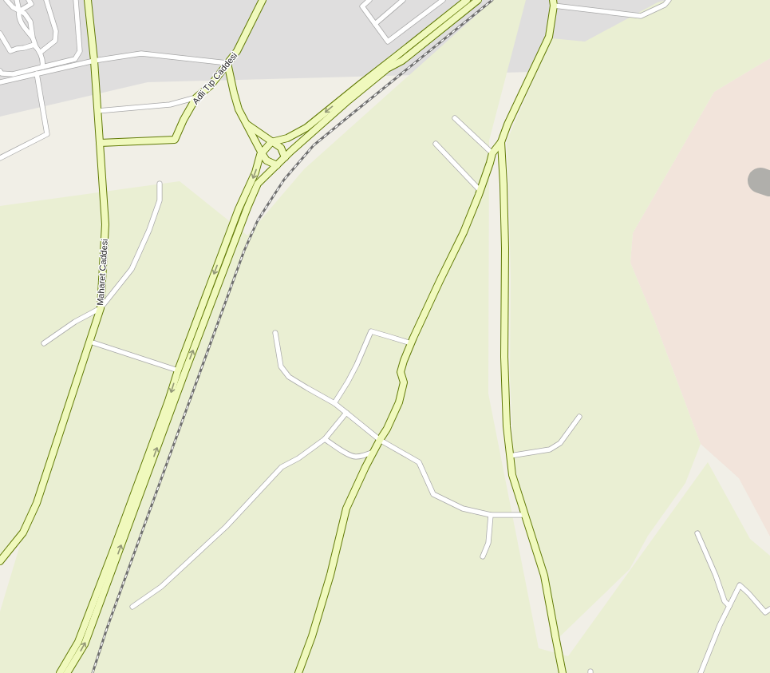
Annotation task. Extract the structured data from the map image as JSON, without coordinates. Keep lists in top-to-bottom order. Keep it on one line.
{"streets":{"street":["Adli Tıp Caddesi","Maharet Caddesi"]},"crossings":[["Adli Tıp Caddesi","Maharet Caddesi"]]}
